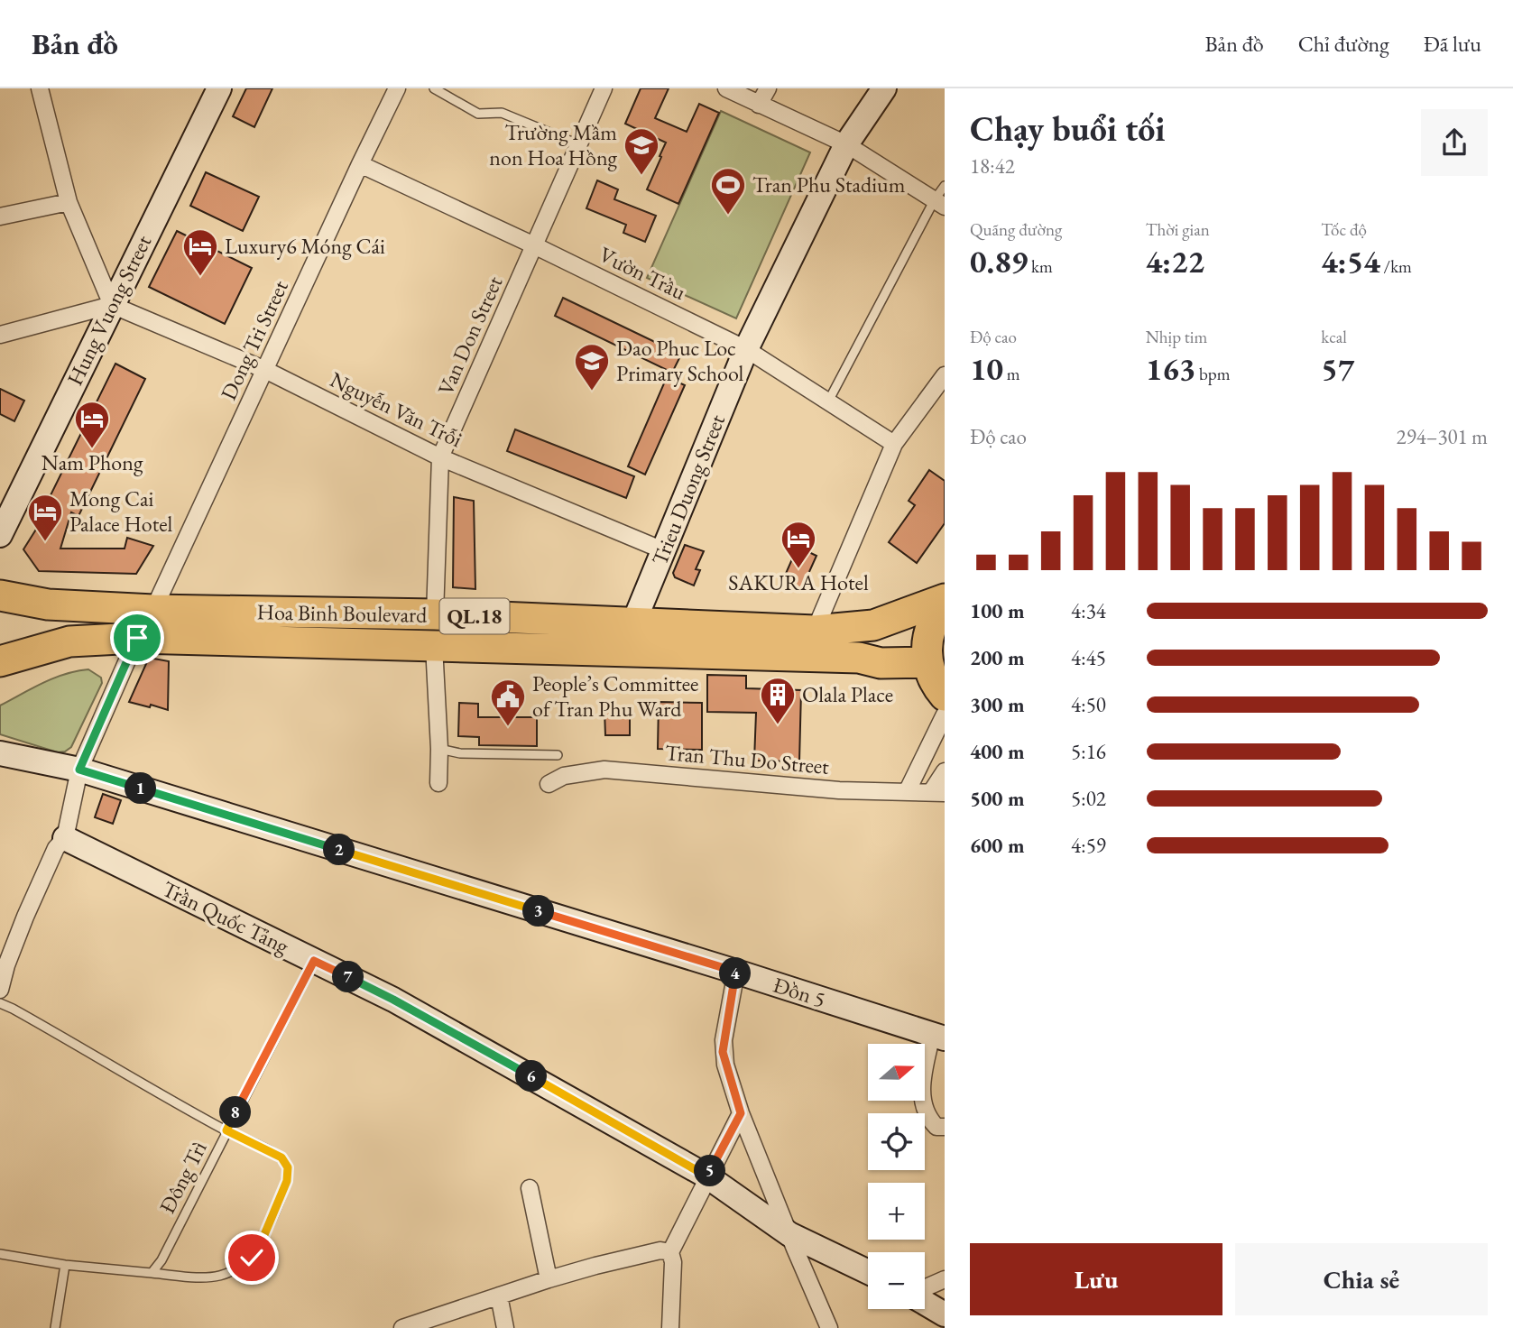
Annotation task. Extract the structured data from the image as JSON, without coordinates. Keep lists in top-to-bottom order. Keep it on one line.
{"streets":{"highway":["Hoa Binh Boulevard","QL.18"],"street":["Vườn Trầu","Hung Vuong Street","Van Don Street","Dong Tri Street","Nguyễn Văn Trỗi","Trieu Duong Street","Tran Thu Do Street","Trần Quốc Tảng","Đồn 5"],"lane":["Đông Trì"]},"crossings":[["Vườn Trầu","Van Don Street"],["Vườn Trầu","Dong Tri Street"],["Vườn Trầu","Trieu Duong Street"],["Hung Vuong Street","Nguyễn Văn Trỗi"],["Van Don Street","Nguyễn Văn Trỗi"],["Van Don Street","Hoa Binh Boulevard"],["Dong Tri Street","Nguyễn Văn Trỗi"],["Dong Tri Street","Hoa Binh Boulevard"],["Nguyễn Văn Trỗi","Trieu Duong Street"],["Trieu Duong Street","Hoa Binh Boulevard"],["Trần Quốc Tảng","Đông Trì"]],"places":{"school or university":["Trường Mầm non Hoa Hồng","Dao Phuc Loc Primary School"],"sports":["Tran Phu Stadium"],"hotel":["Luxury6 Móng Cái","Nam Phong","Mong Cai Palace Hotel","SAKURA Hotel"],"building":["Olala Place"],"public building":["People’s Committee of Tran Phu Ward"]},"north":"right","page":{"header":"Bản đồ","nav":["Bản đồ","Chỉ đường","Đã lưu"],"heading":["Chạy buổi tối","18:42"],"stats":[["Quãng đường","0.89 km"],["Thời gian","4:22"],["Tốc độ","4:54 /km"],["Độ cao","10 m"],["Nhịp tim","163 bpm"],["kcal","57"]],"chart":["Độ cao","294–301 m"],"list":[{"name":"100 m","note":"4:34"},{"name":"200 m","note":"4:45"},{"name":"300 m","note":"4:50"},{"name":"400 m","note":"5:16"},{"name":"500 m","note":"5:02"},{"name":"600 m","note":"4:59"}],"pins":["1","2","3","4","7","6","8","5"],"map_buttons":["+","−"],"buttons":["Lưu","Chia sẻ"]}}
